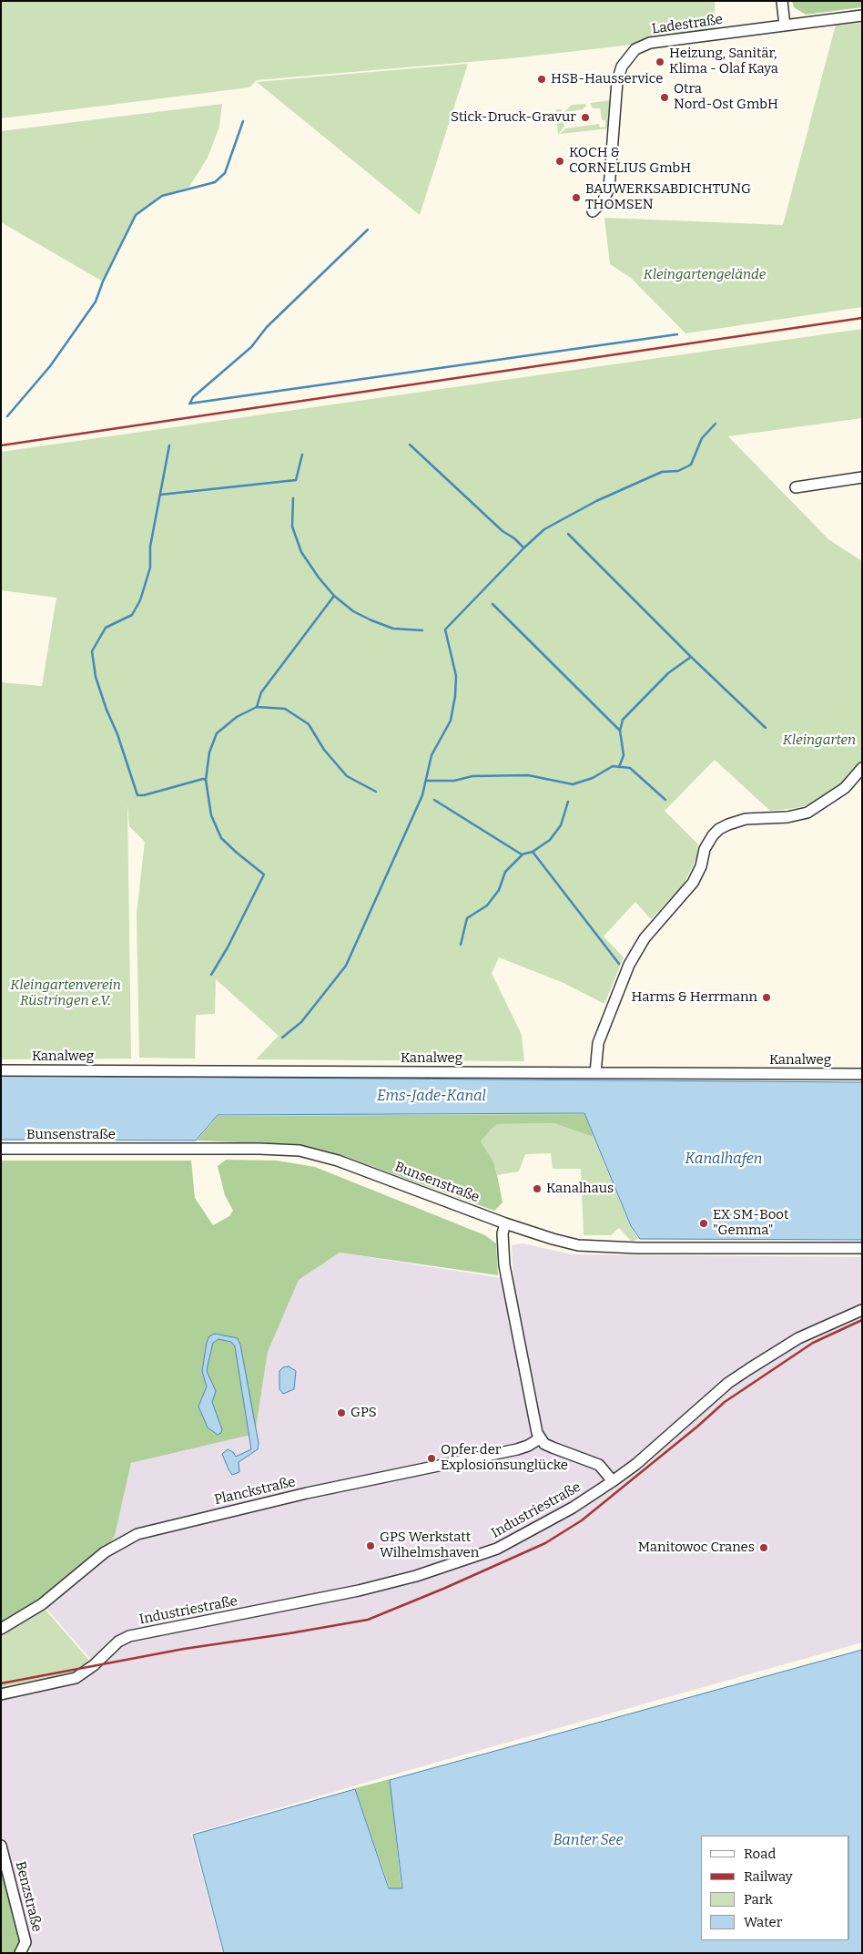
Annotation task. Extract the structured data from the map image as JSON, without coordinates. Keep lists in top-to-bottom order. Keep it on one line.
{"streets":{"street":["Ladestraße","Kanalweg","Bunsenstraße","Planckstraße","Industriestraße","Benzstraße"]},"water":["Ems-Jade-Kanal","Kanalhafen","Banter See"],"parks":["Kleingartengelände","Kleingarten","Kleingartenverein Rüstringen e.V."],"places":["Heizung, Sanitär, Klima - Olaf Kaya","HSB-Hausservice","Otra Nord-Ost GmbH","Stick-Druck-Gravur","KOCH & CORNELIUS GmbH","BAUWERKSABDICHTUNG THOMSEN","Harms & Herrmann","Kanalhaus","EX SM-Boot \"Gemma\"","GPS","Opfer der Explosionsunglücke","GPS Werkstatt Wilhelmshaven","Manitowoc Cranes"],"legend":["Road","Railway","Park","Water"]}
